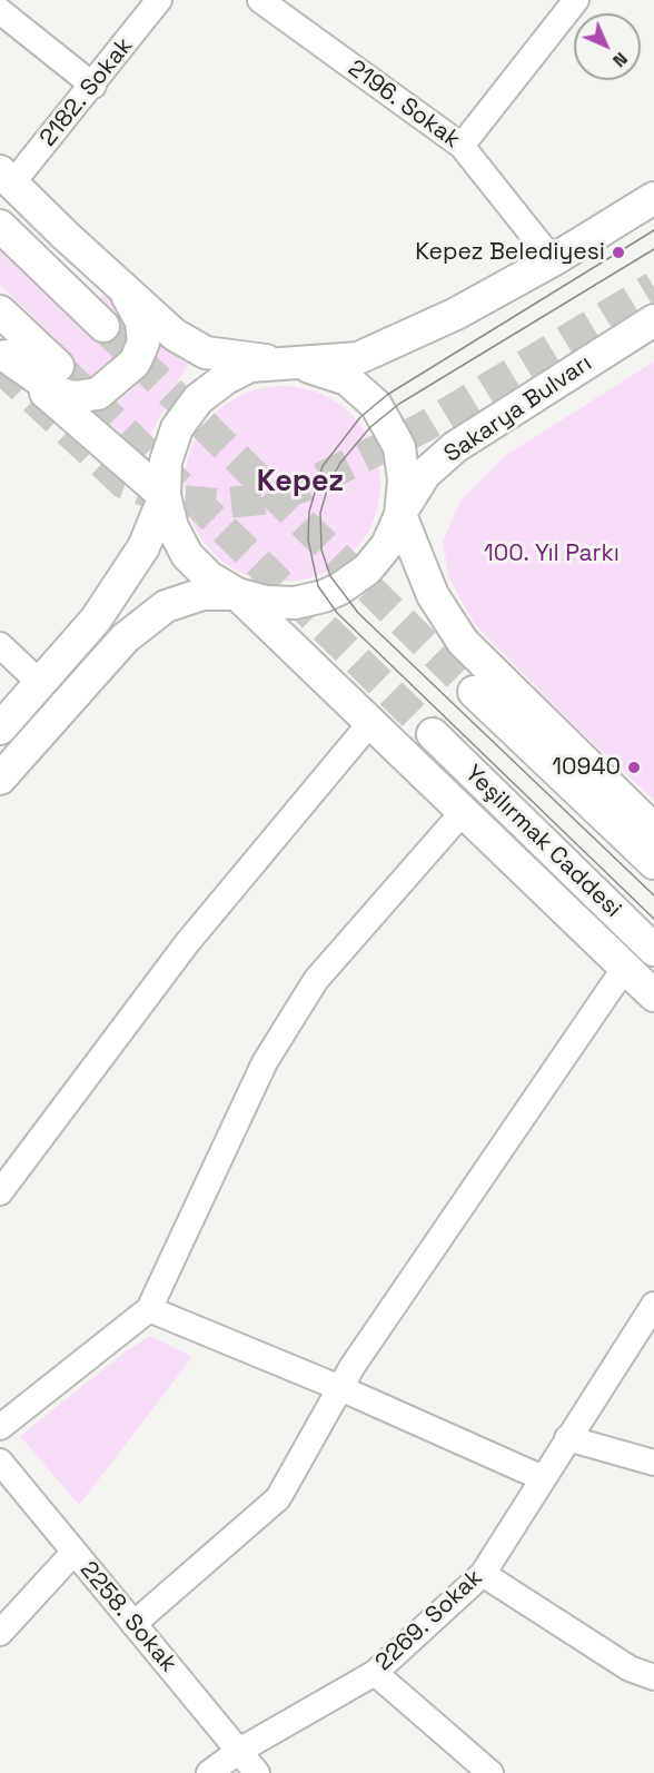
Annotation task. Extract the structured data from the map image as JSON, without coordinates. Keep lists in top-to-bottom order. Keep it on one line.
{"streets":{"main road":["Sakarya Bulvarı","Yeşilırmak Caddesi"],"street":["2182. Sokak","2196. Sokak","2258. Sokak","2269. Sokak"]},"crossings":[["2258. Sokak","2269. Sokak"]],"districts":["Kepez"],"parks":["100. Yıl Parkı"],"places":["Kepez Belediyesi","10940"],"north":"bottom right"}
